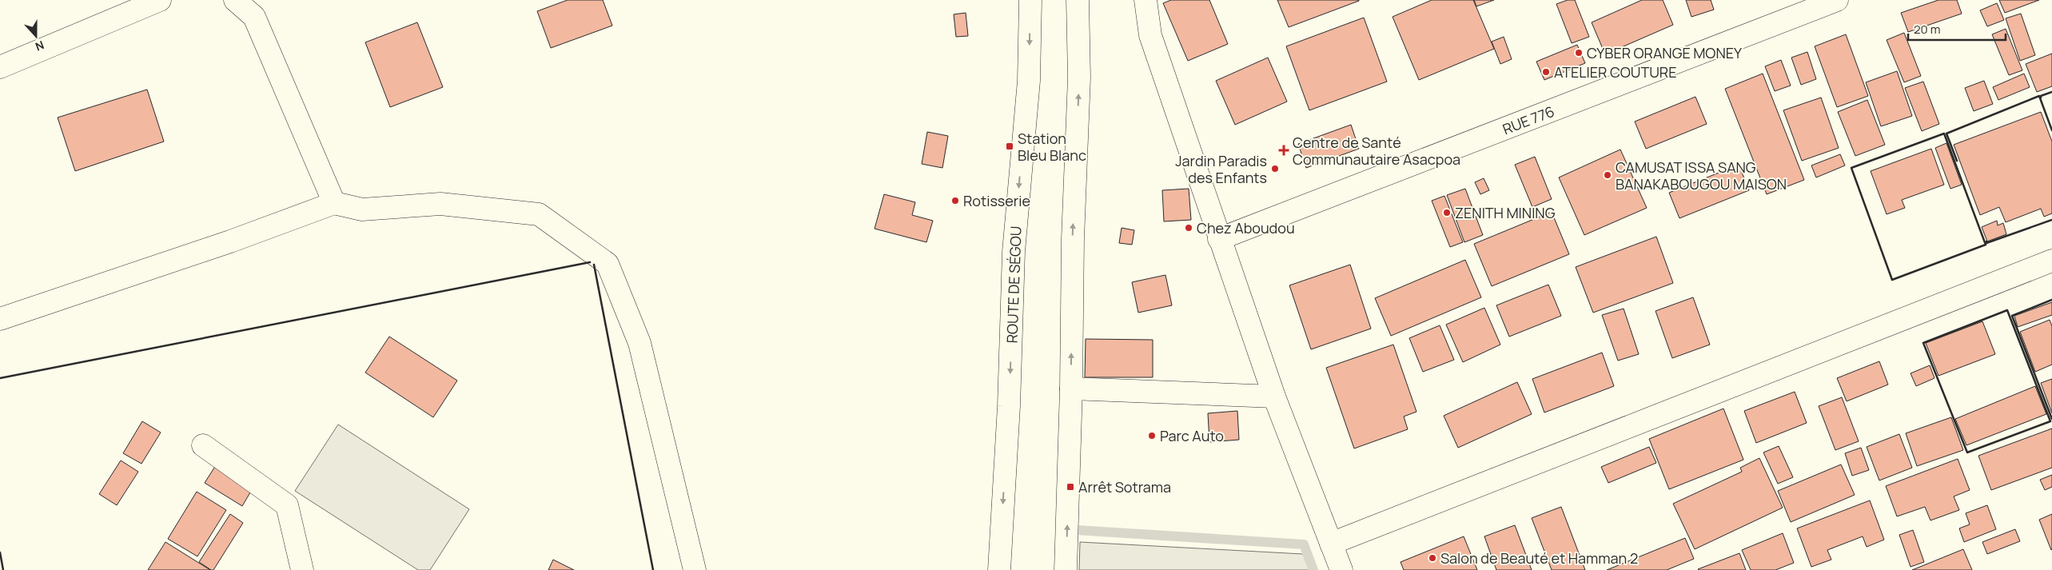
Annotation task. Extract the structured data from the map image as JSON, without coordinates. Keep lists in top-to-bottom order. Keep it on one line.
{"streets":{"main road":["RUE 776","ROUTE DE SÉGOU"]},"places":{"other":["CYBER ORANGE MONEY","ATELIER COUTURE","Jardin Paradis des Enfants","CAMUSAT ISSA SANG BANAKABOUGOU MAISON","Rotisserie","ZENITH MINING","Chez Aboudou","Parc Auto","Salon de Beauté et Hamman 2"],"transit":["Station Bleu Blanc","Arrêt Sotrama"],"health":["Centre de Santé Communautaire Asacpoa"]},"scale_bar":"20 m","north":"bottom"}
